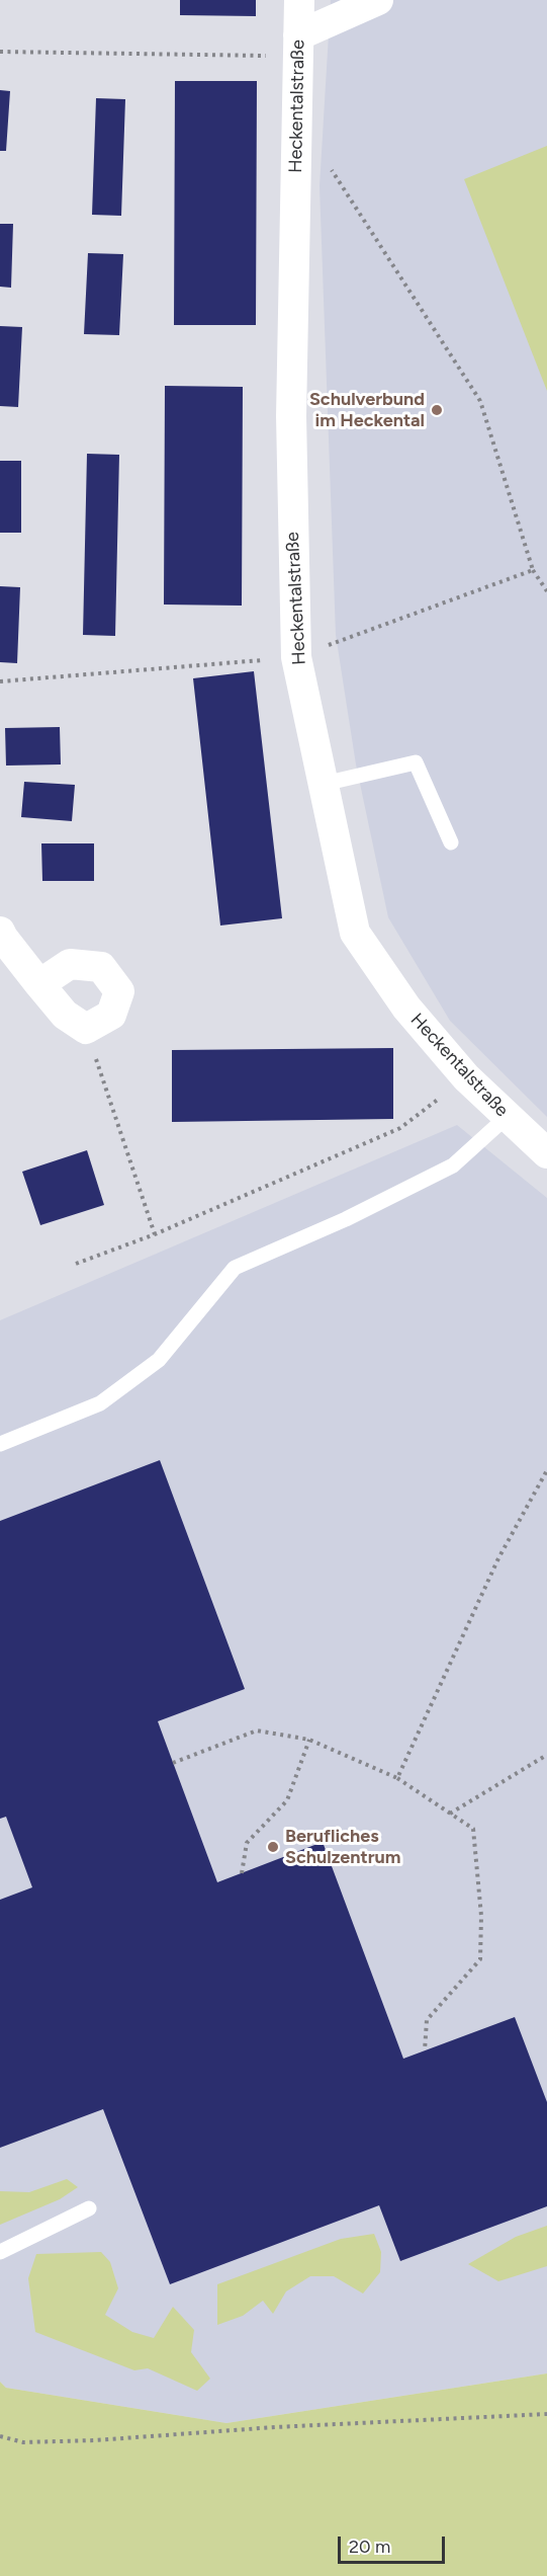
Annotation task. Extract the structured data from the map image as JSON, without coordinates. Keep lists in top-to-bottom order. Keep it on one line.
{"streets":{"street":["Heckentalstraße"]},"places":["Schulverbund im Heckental","Berufliches Schulzentrum"],"scale_bar":"20 m"}
